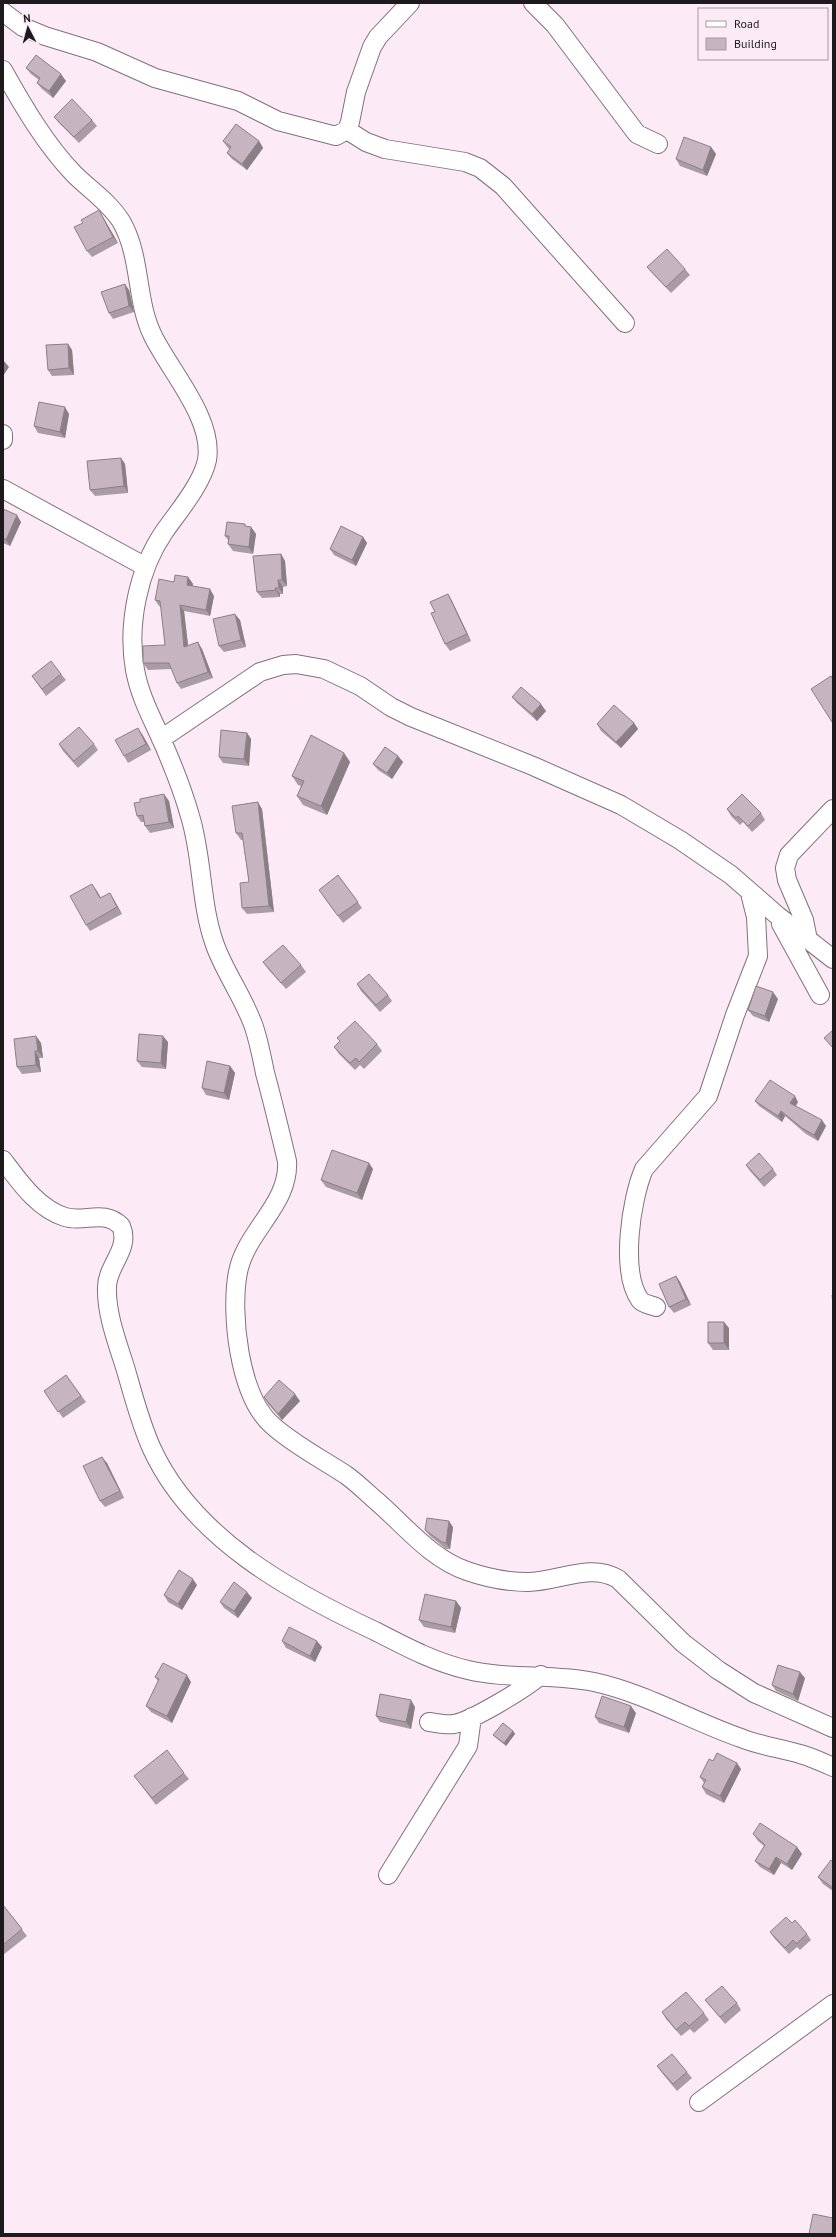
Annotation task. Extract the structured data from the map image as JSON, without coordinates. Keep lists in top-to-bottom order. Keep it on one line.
{"legend":["Road","Building"],"north":"top"}
